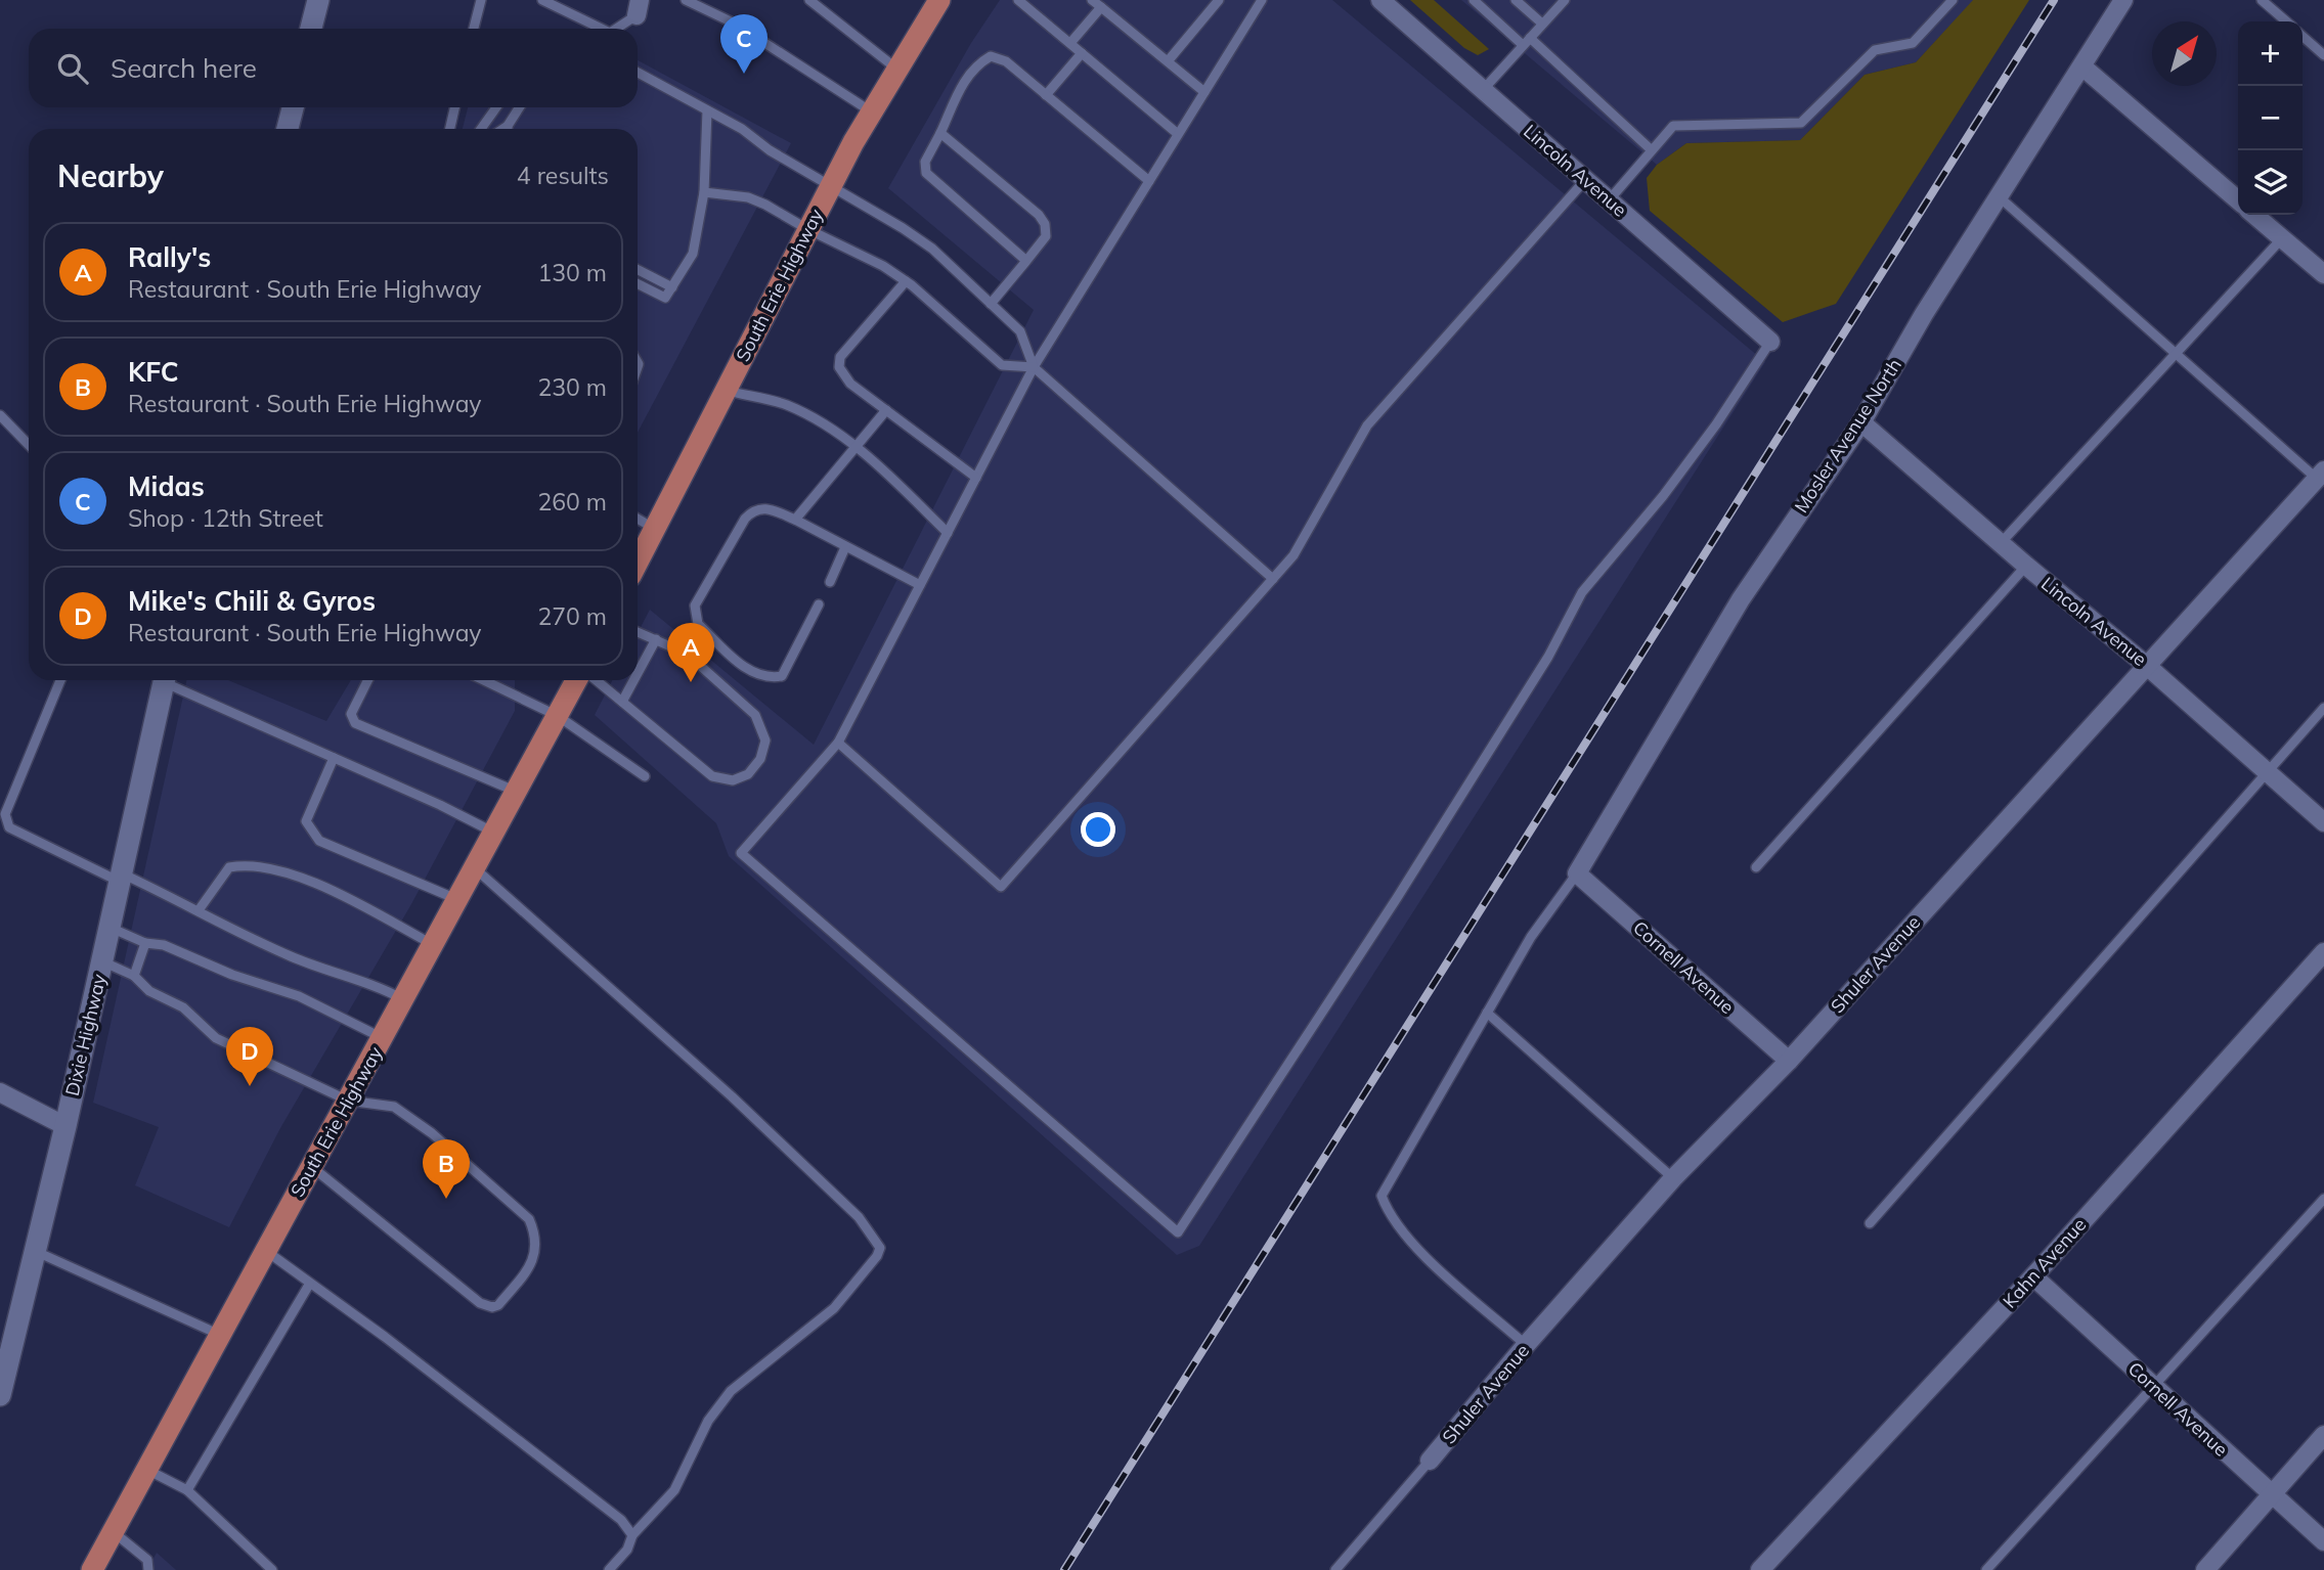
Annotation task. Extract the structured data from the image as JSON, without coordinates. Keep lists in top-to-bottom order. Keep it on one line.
{"streets":{"main road":["South Erie Highway"],"street":["Lincoln Avenue","Mosler Avenue North","Shuler Avenue","Cornell Avenue","Dixie Highway","Kahn Avenue"]},"crossings":[["Lincoln Avenue","Mosler Avenue North"],["Lincoln Avenue","Shuler Avenue"],["Mosler Avenue North","Cornell Avenue"],["Shuler Avenue","Cornell Avenue"],["Cornell Avenue","Kahn Avenue"]],"north":"top right","page":{"pins":["C","A","D","B"],"map_buttons":["+","−"],"search":"Search here","heading":["Nearby","4 results"],"list":[{"mark":"A","name":"Rally's","note":"Restaurant · South Erie Highway","value":"130 m"},{"mark":"B","name":"KFC","note":"Restaurant · South Erie Highway","value":"230 m"},{"mark":"C","name":"Midas","note":"Shop · 12th Street","value":"260 m"},{"mark":"D","name":"Mike's Chili & Gyros","note":"Restaurant · South Erie Highway","value":"270 m"}]}}
